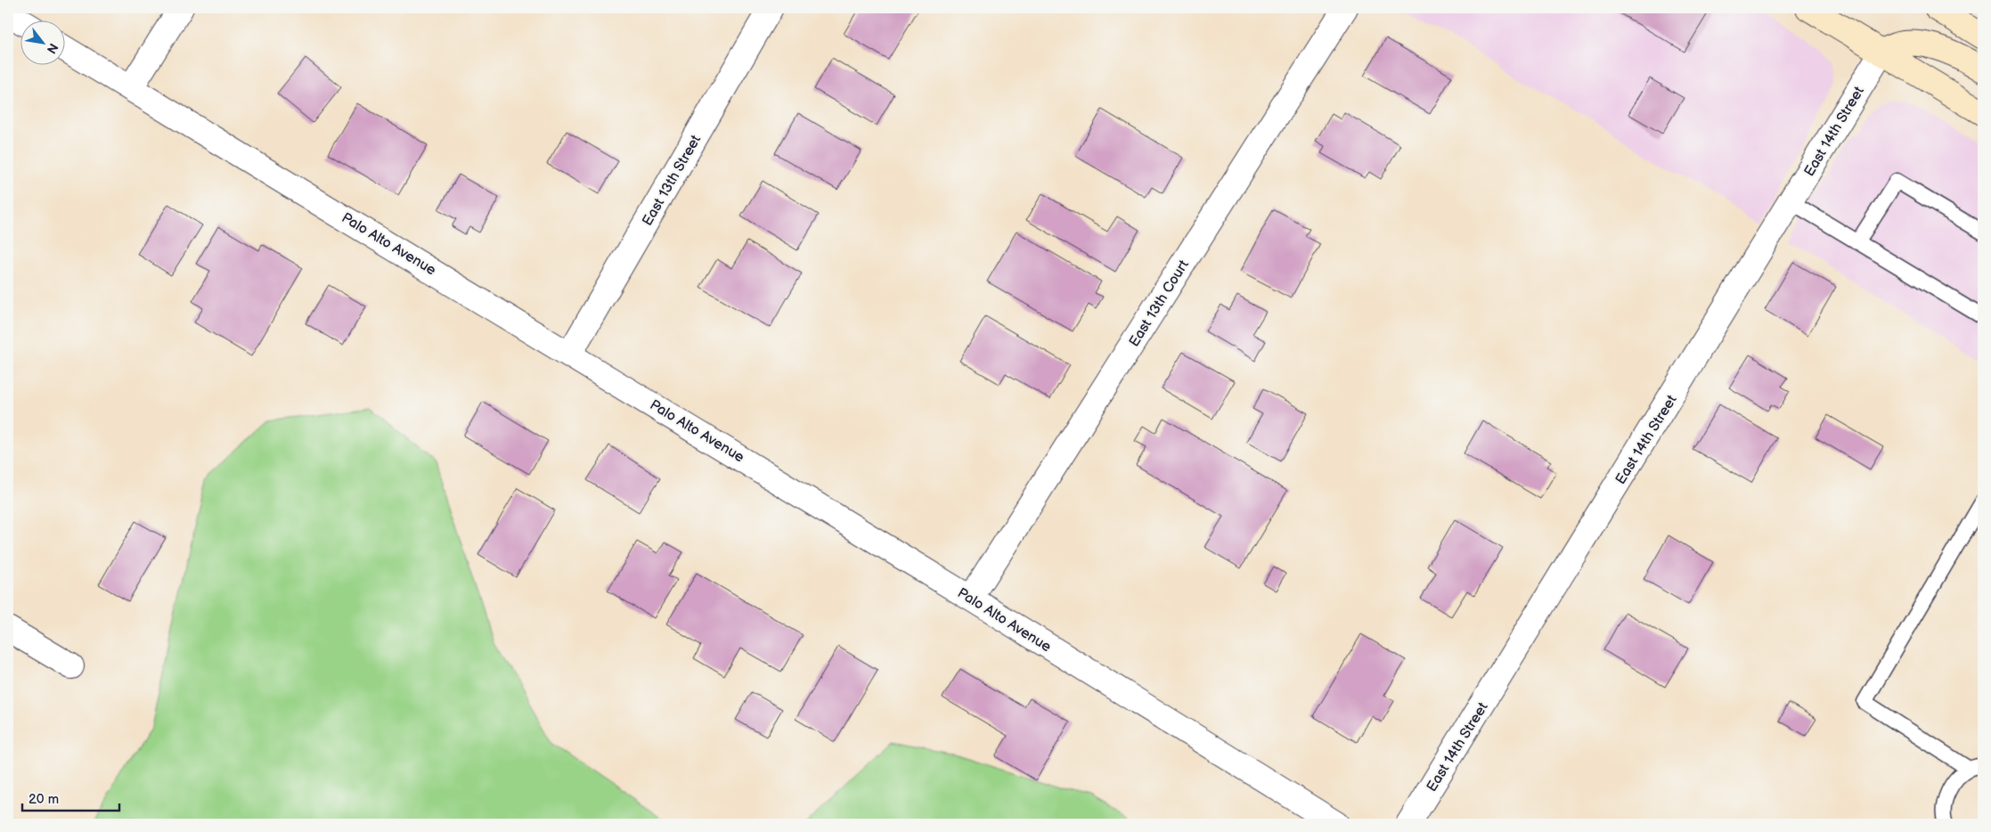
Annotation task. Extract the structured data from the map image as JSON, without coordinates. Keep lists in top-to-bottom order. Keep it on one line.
{"streets":{"street":["East 14th Street","East 13th Street","Palo Alto Avenue","East 13th Court"]},"crossings":[["East 13th Street","Palo Alto Avenue"],["Palo Alto Avenue","East 13th Court"]],"scale_bar":"20 m","north":"bottom right"}
